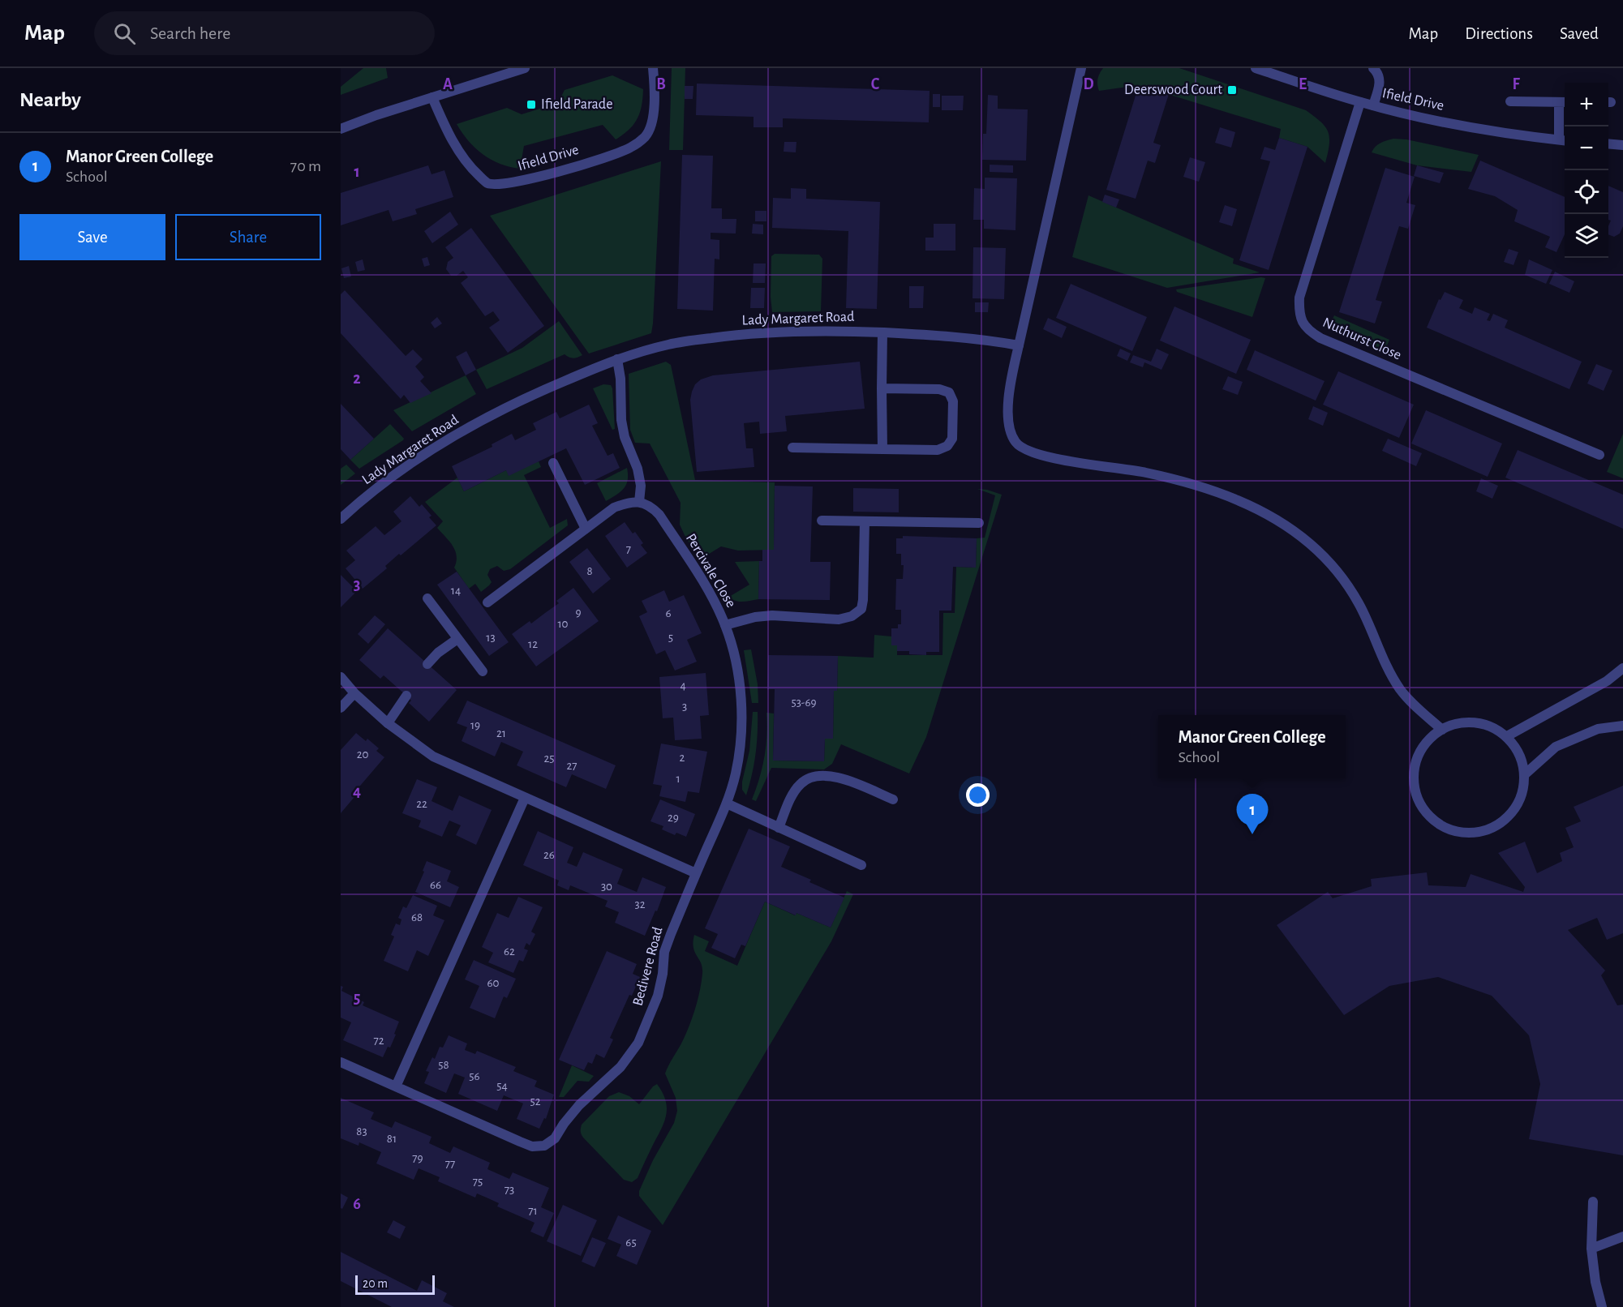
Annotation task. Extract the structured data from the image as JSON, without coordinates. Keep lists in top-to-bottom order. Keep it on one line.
{"streets":{"street":["Ifield Drive","Lady Margaret Road","Nuthurst Close","Percivale Close","Bedivere Road"]},"crossings":[["Ifield Drive","Nuthurst Close"],["Percivale Close","Bedivere Road"]],"places":{"transit":["Deerswood Court","Ifield Parade"]},"house_numbers":["7","8","14","9","6","10","13","5","12","4","53-69","3","19","21","20","2","25","27","1","22","29","26","66","30","32","68","62","60","72","58","56","54","52","83","81","79","77","75","73","71","65"],"scale_bar":"20 m","page":{"header":"Map","search":"Search here","nav":["Map","Directions","Saved"],"heading":"Nearby","map_buttons":["+","−"],"list":[{"mark":"1","name":"Manor Green College","note":"School","value":"70 m"}],"buttons":["Save","Share"],"popup":["Manor Green College","School"],"pins":"1","scale":"20 m"},"grid":{"columns":["A","B","C","D","E","F"],"rows":["1","2","3","4","5","6"]}}
